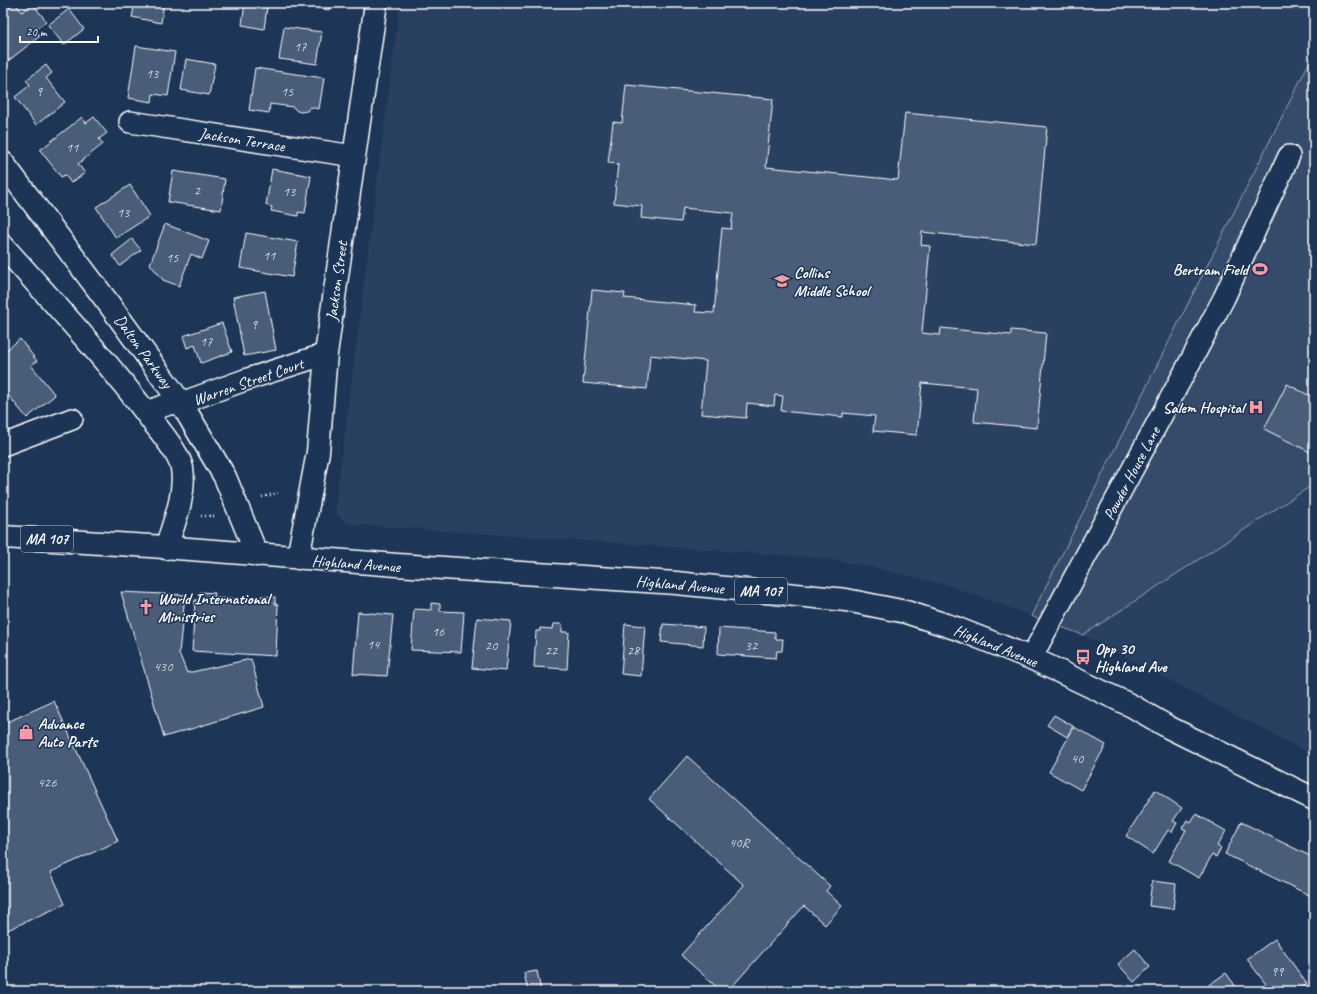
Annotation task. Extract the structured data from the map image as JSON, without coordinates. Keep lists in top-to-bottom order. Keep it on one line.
{"streets":{"main road":["Jackson Street","Dalton Parkway","MA 107","Highland Avenue"],"street":["Jackson Terrace","Warren Street Court","Powder House Lane"]},"crossings":[["Jackson Terrace","Jackson Street"],["Jackson Street","Warren Street Court"],["Jackson Street","Highland Avenue"],["Dalton Parkway","Warren Street Court"],["Dalton Parkway","Highland Avenue"],["Powder House Lane","Highland Avenue"]],"places":{"sports":["Bertram Field"],"school or university":["Collins Middle School"],"hospital":["Salem Hospital"],"church":["World International Ministries"],"bus stop":["Opp 30 Highland Ave"],"shop":["Advance Auto Parts"]},"house_numbers":["17","13","9","15","11","2","13","13","11","15","9","17","16","14","20","32","22","28","430","40","426","40R","99"],"scale_bar":"20 m"}
